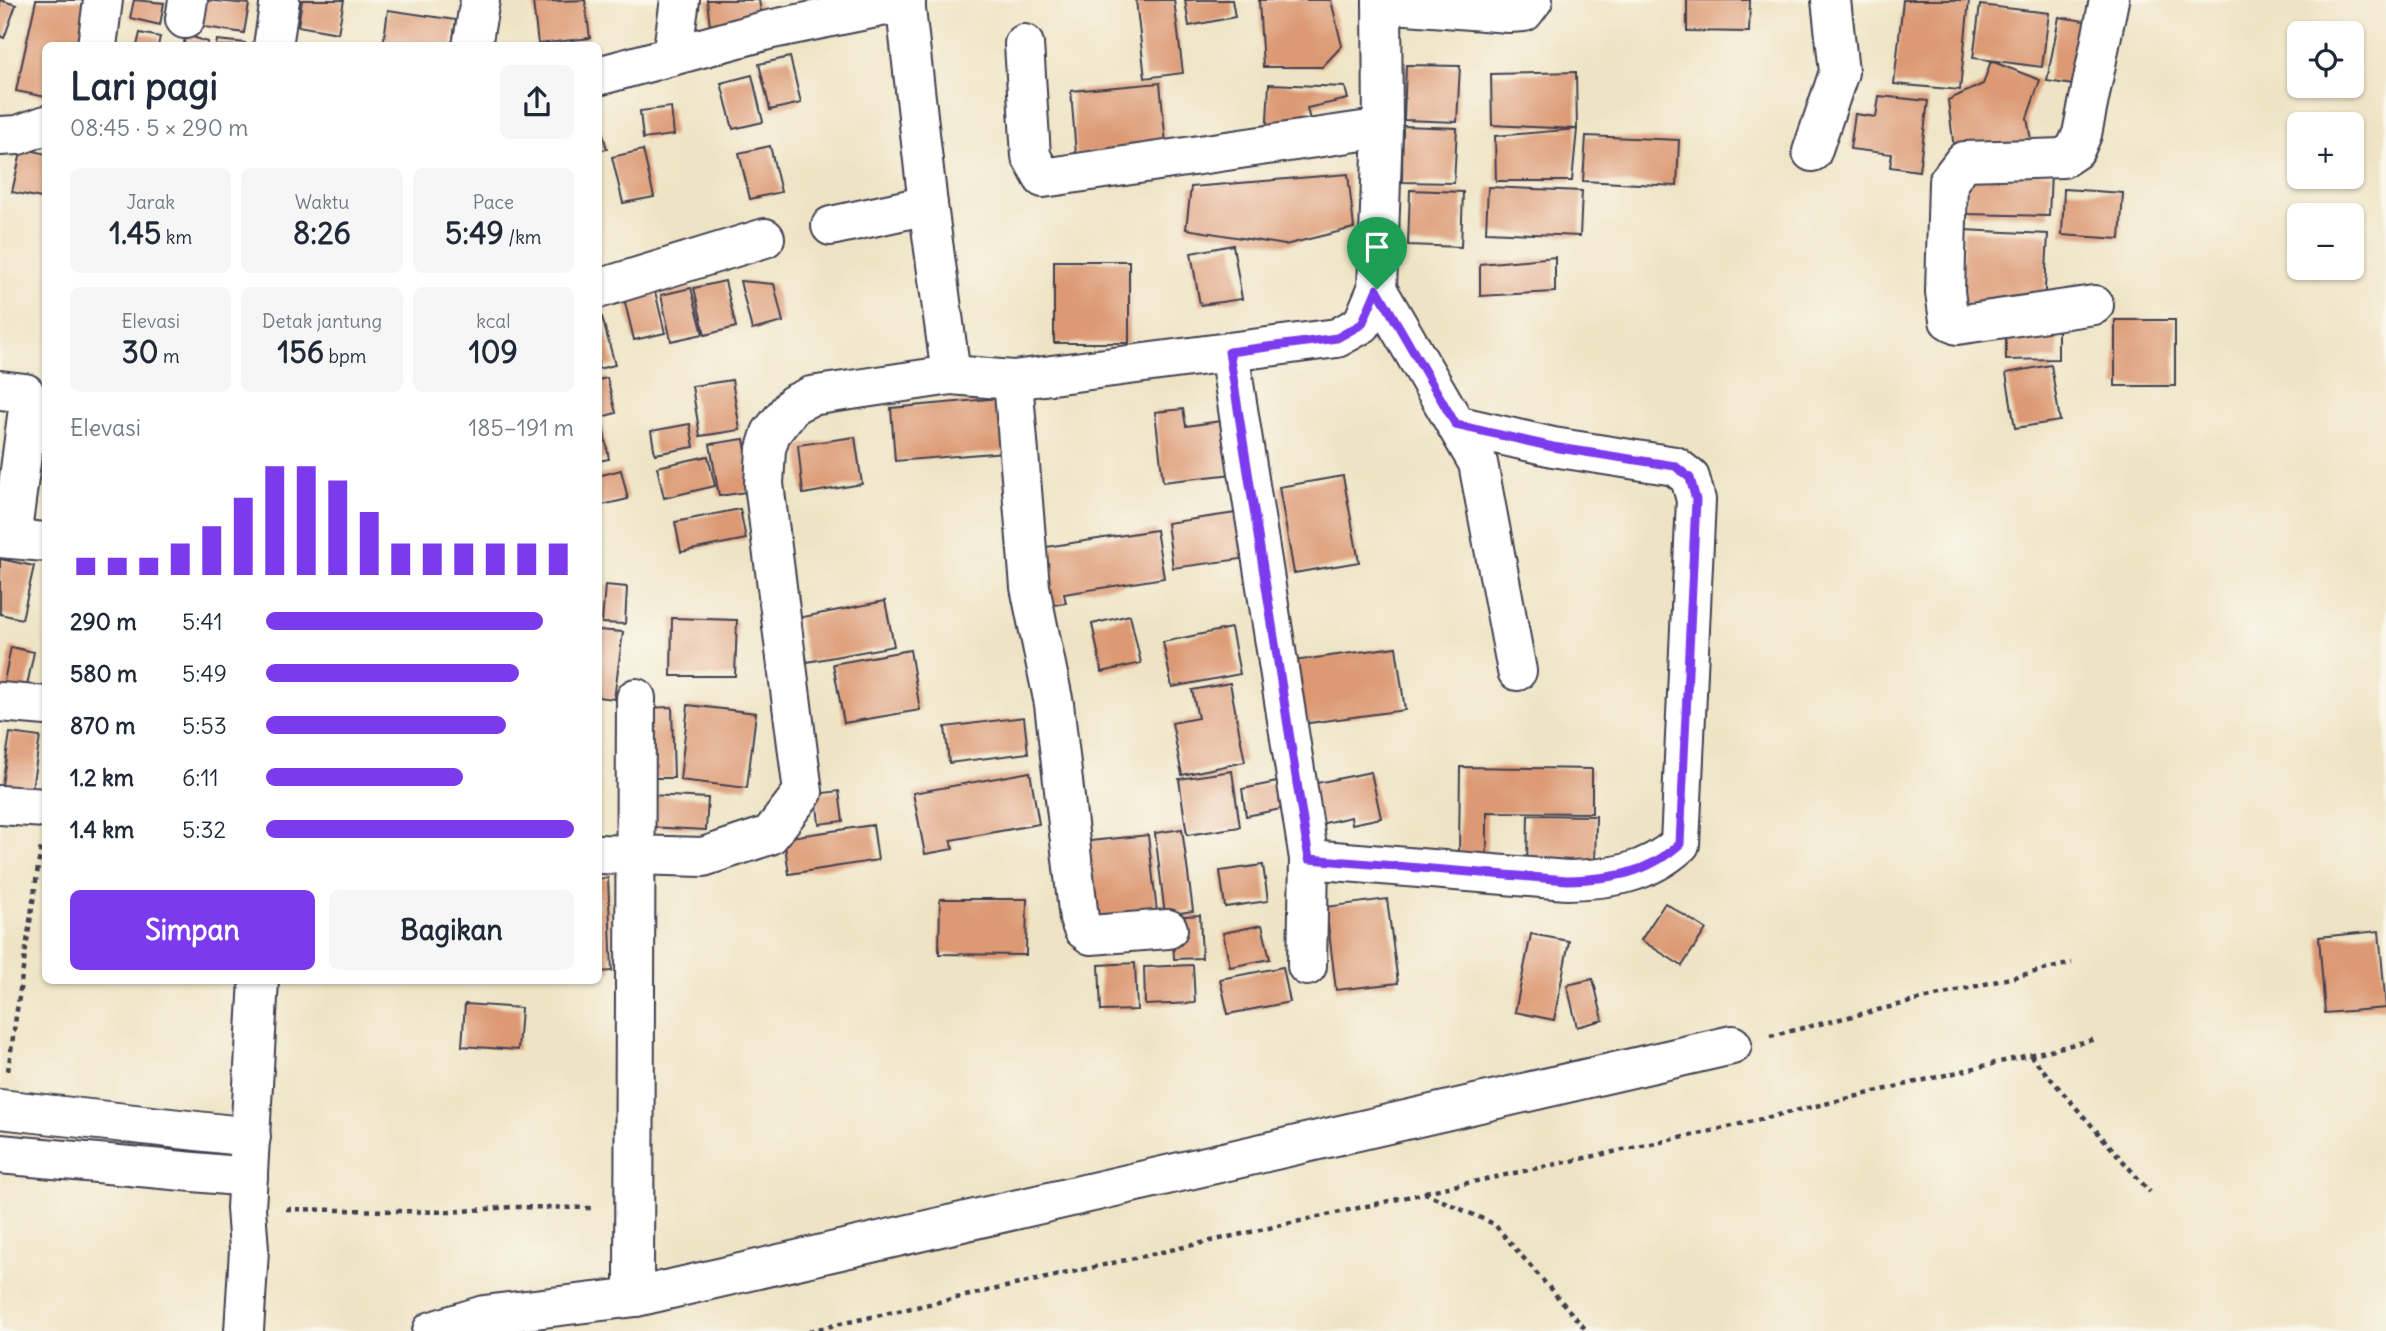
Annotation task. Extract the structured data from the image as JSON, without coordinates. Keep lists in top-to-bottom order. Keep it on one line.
{"page":{"map_buttons":["+","−"],"heading":["Lari pagi","08:45 · 5 × 290 m"],"stats":[["Jarak","1.45 km"],["Waktu","8:26"],["Pace","5:49 /km"],["Elevasi","30 m"],["Detak jantung","156 bpm"],["kcal","109"]],"chart":["Elevasi","185–191 m"],"list":[{"name":"290 m","note":"5:41"},{"name":"580 m","note":"5:49"},{"name":"870 m","note":"5:53"},{"name":"1.2 km","note":"6:11"},{"name":"1.4 km","note":"5:32"}],"buttons":["Simpan","Bagikan"]}}
